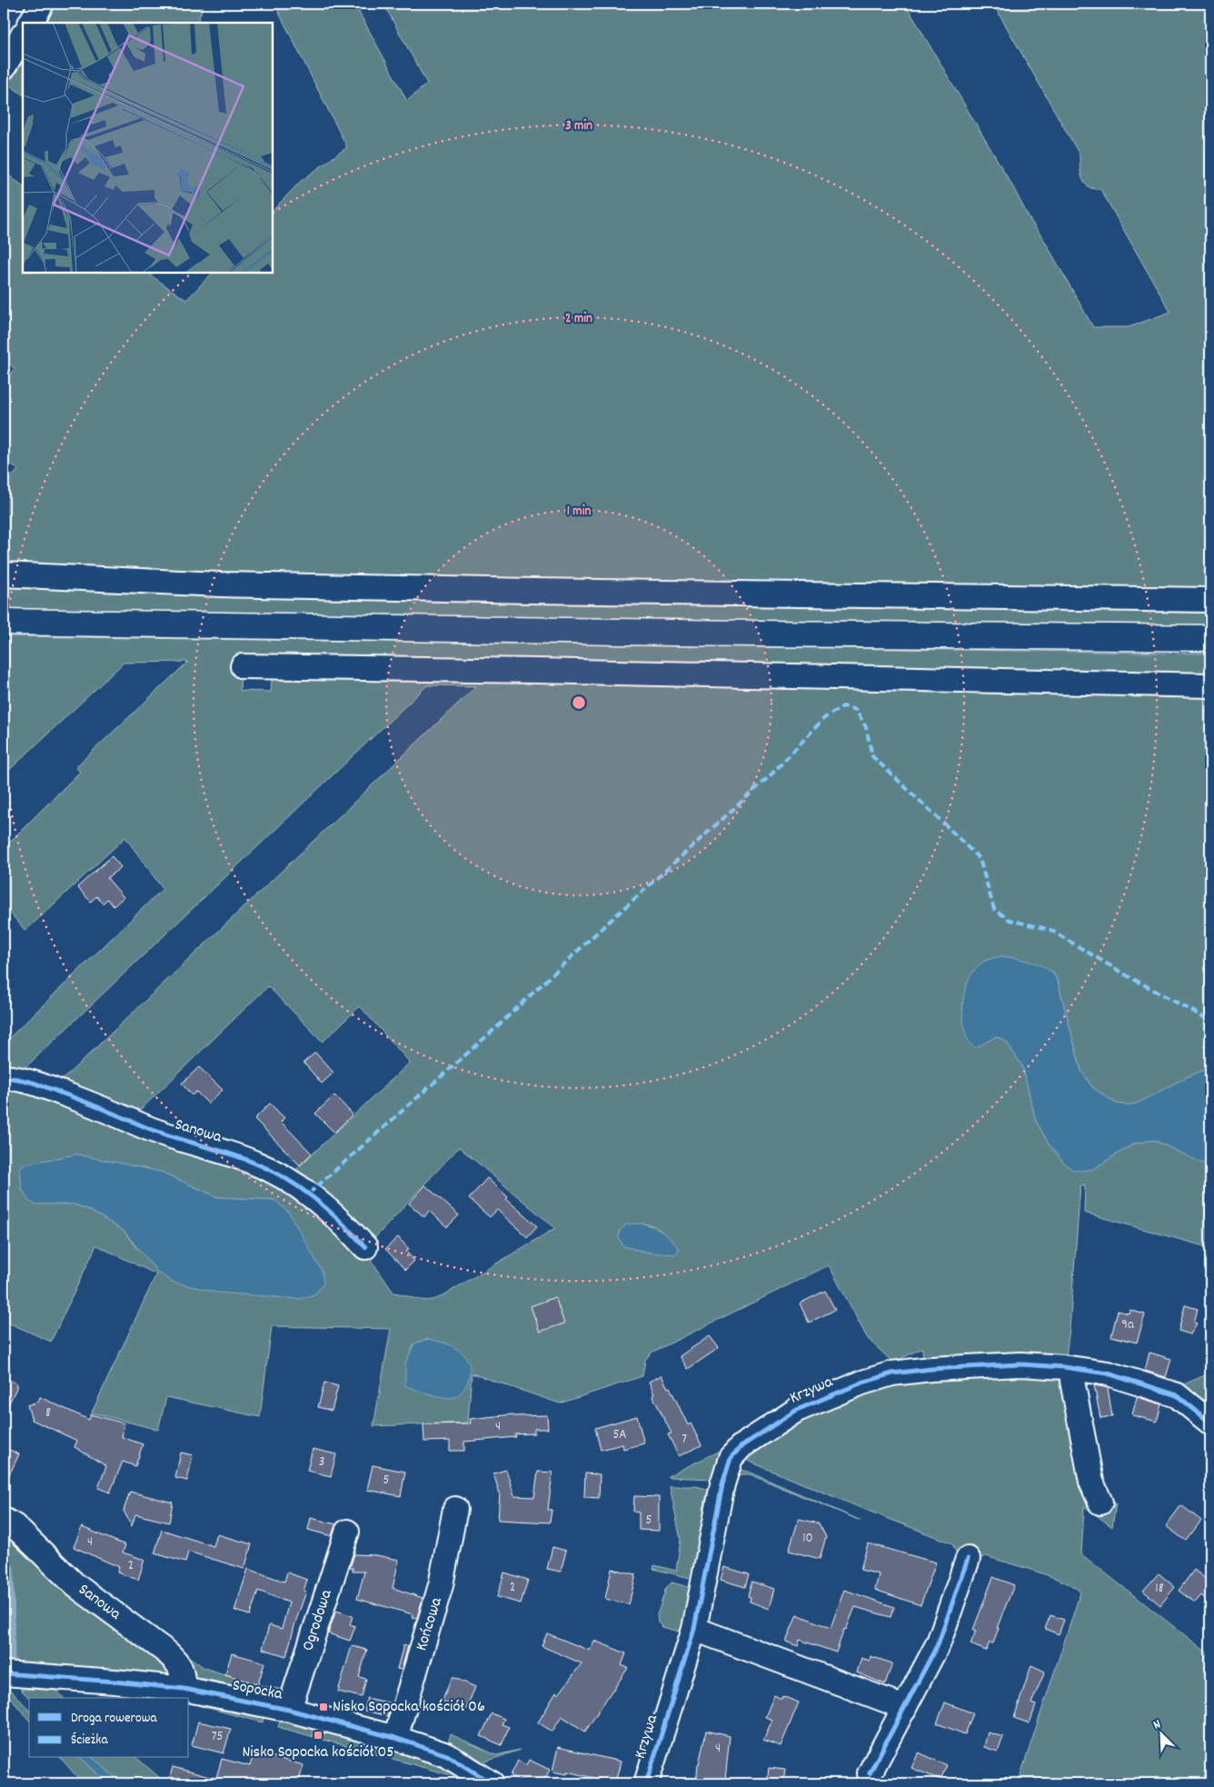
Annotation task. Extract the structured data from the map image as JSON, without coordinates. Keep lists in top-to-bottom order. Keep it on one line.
{"streets":{"street":["Sanowa","Krzywa","Ogrodowa","Końcowa","Sopocka"]},"crossings":[["Sanowa","Sopocka"],["Ogrodowa","Sopocka"],["Końcowa","Sopocka"]],"places":{"transit":["Nisko Sopocka kościół 06","Nisko Sopocka kościół 05"]},"house_numbers":["9a","8","4","5A","7","3","5","5","10","4","2","2","18","75","4"],"legend":["Droga rowerowa","Ścieżka"],"north":"top left","rings":["3 min","2 min","1 min"]}
